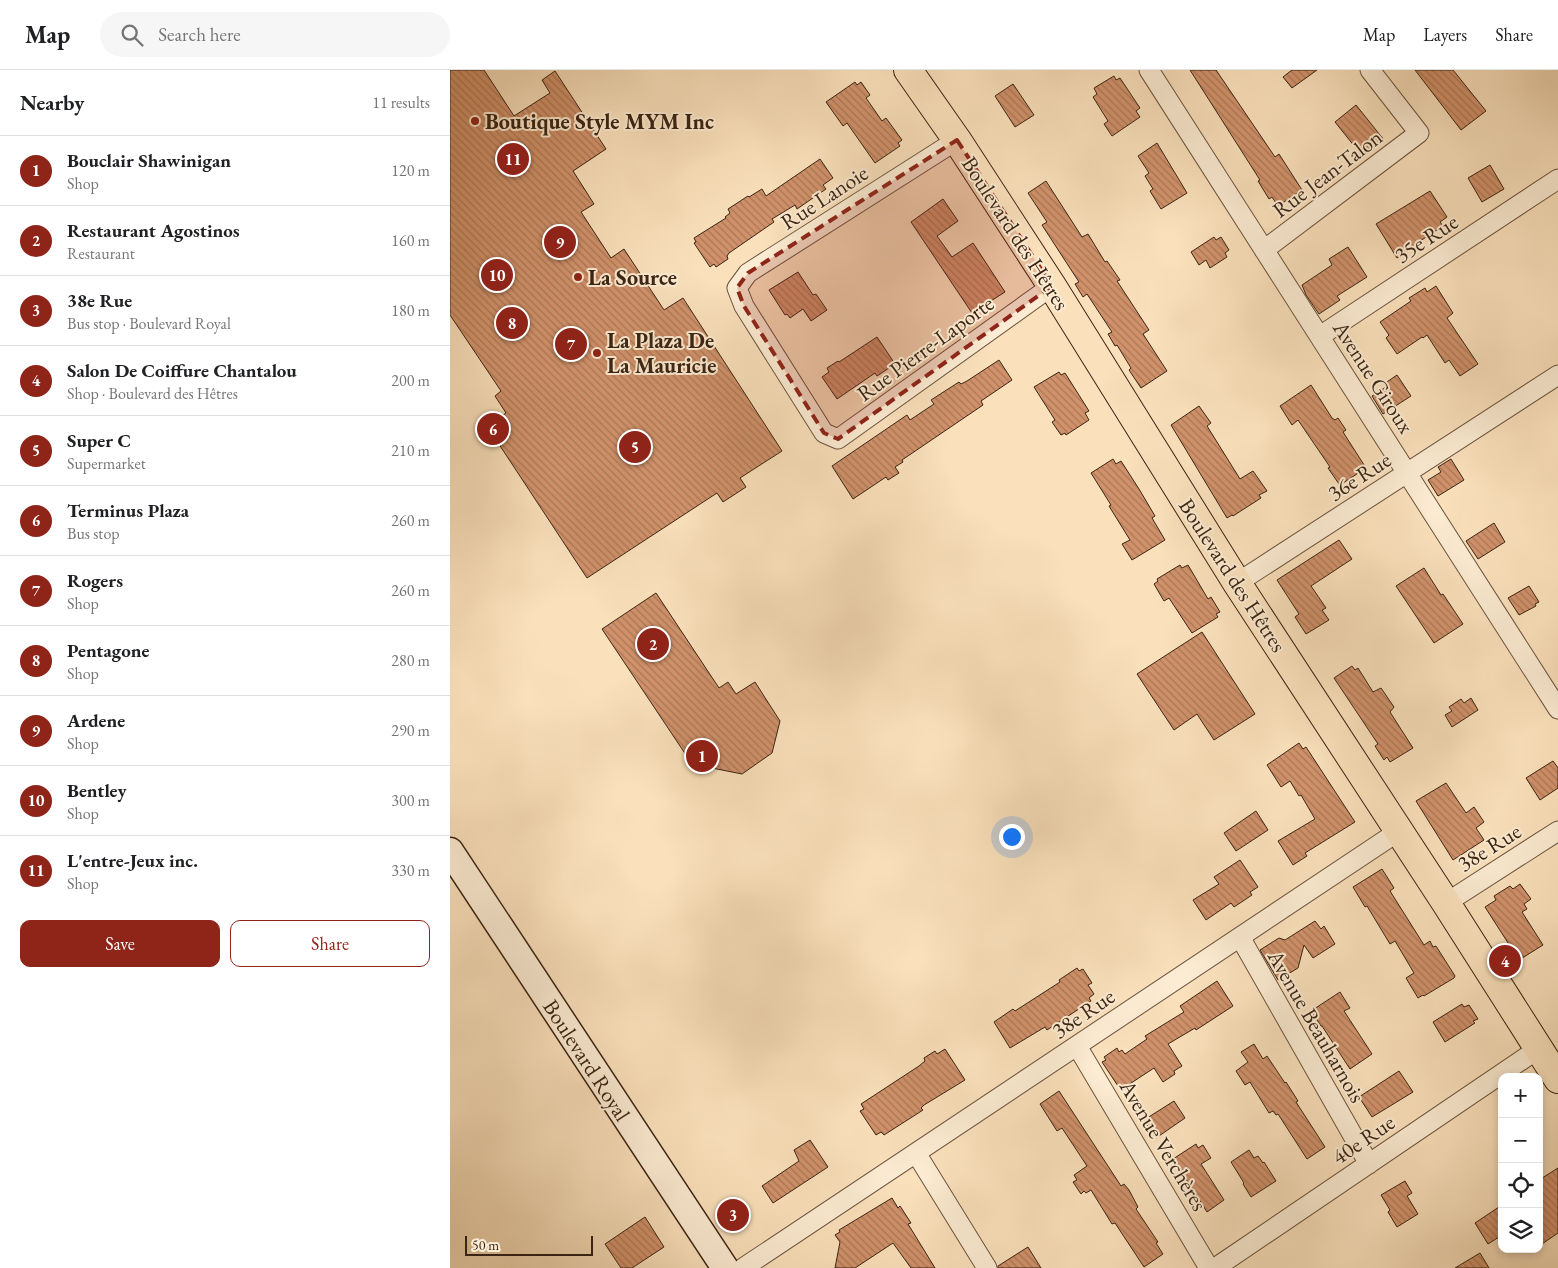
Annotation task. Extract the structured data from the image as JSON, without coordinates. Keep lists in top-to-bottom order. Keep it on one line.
{"streets":{"main road":["Boulevard des Hêtres"],"street":["Rue Jean-Talon","Rue Lanoie","35e Rue","Rue Pierre-Laporte","Avenue Giroux","36e Rue","38e Rue","Avenue Beauharnois","Boulevard Royal","40e Rue","Avenue Verchères"]},"crossings":[["Rue Jean-Talon","Avenue Giroux"],["Rue Lanoie","Boulevard des Hêtres"],["Rue Lanoie","Rue Pierre-Laporte"],["Boulevard des Hêtres","Rue Pierre-Laporte"],["Boulevard des Hêtres","36e Rue"],["Boulevard des Hêtres","38e Rue"],["Boulevard des Hêtres","40e Rue"],["35e Rue","Avenue Giroux"],["Avenue Giroux","36e Rue"],["38e Rue","Avenue Beauharnois"],["38e Rue","Avenue Verchères"],["Avenue Beauharnois","40e Rue"]],"places":["Boutique Style MYM Inc","La Source","La Plaza De La Mauricie"],"scale_bar":"50 m","page":{"header":"Map","search":"Search here","nav":["Map","Layers","Share"],"heading":["Nearby","11 results"],"list":[{"mark":"1","name":"Bouclair Shawinigan","note":"Shop","value":"120 m"},{"mark":"2","name":"Restaurant Agostinos","note":"Restaurant","value":"160 m"},{"mark":"3","name":"38e Rue","note":"Bus stop · Boulevard Royal","value":"180 m"},{"mark":"4","name":"Salon De Coiffure Chantalou","note":"Shop · Boulevard des Hêtres","value":"200 m"},{"mark":"5","name":"Super C","note":"Supermarket","value":"210 m"},{"mark":"6","name":"Terminus Plaza","note":"Bus stop","value":"260 m"},{"mark":"7","name":"Rogers","note":"Shop","value":"260 m"},{"mark":"8","name":"Pentagone","note":"Shop","value":"280 m"},{"mark":"9","name":"Ardene","note":"Shop","value":"290 m"},{"mark":"10","name":"Bentley","note":"Shop","value":"300 m"},{"mark":"11","name":"L'entre-Jeux inc.","note":"Shop","value":"330 m"}],"pins":["11","9","10","8","7","6","5","2","1","4","3"],"buttons":["Save","Share"],"map_buttons":["+","−"],"scale":"50 m"}}
